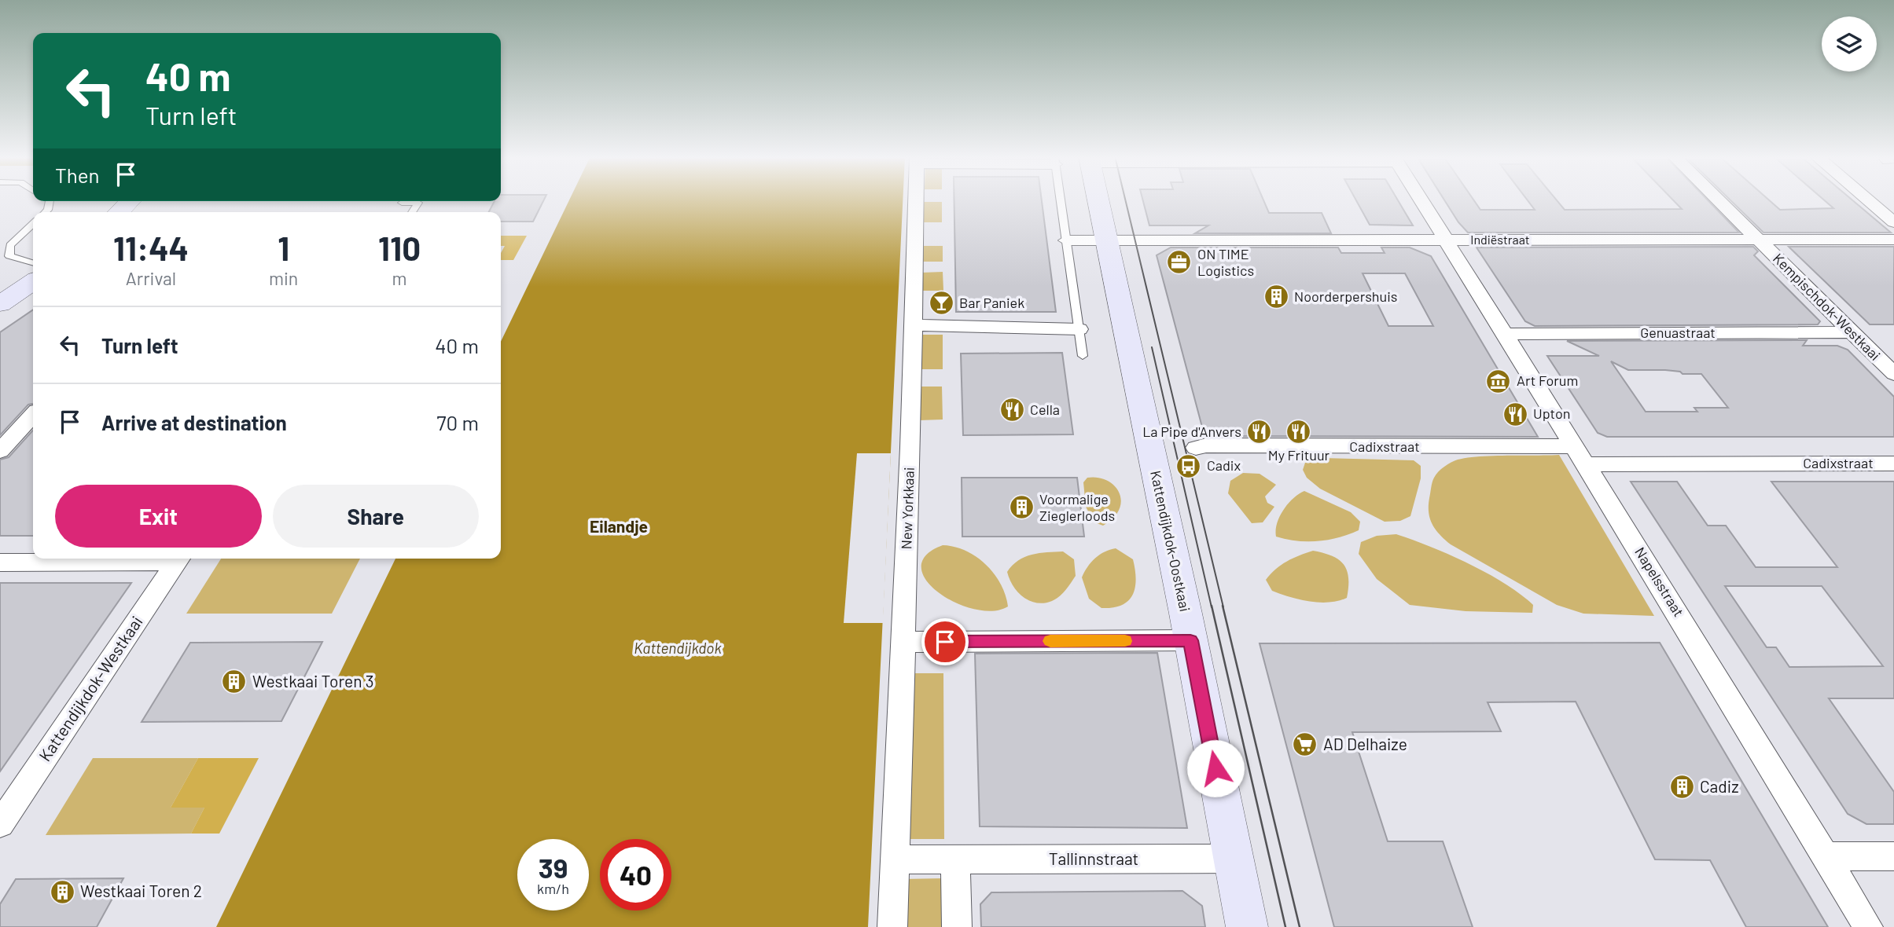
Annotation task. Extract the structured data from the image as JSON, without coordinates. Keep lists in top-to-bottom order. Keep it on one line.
{"streets":{"street":["Indiëstraat","Kempischdok-Westkaai","Genuastraat","Cadixstraat","New Yorkkaai","Kattendijkdok-Oostkaai","Napelsstraat","Kattendijkdok-Westkaai","Tallinnstraat"]},"crossings":[["Indiëstraat","Kempischdok-Westkaai"],["Indiëstraat","Kattendijkdok-Oostkaai"],["Indiëstraat","Napelsstraat"],["Kempischdok-Westkaai","Genuastraat"],["Genuastraat","Napelsstraat"],["Cadixstraat","Napelsstraat"],["Kattendijkdok-Oostkaai","Tallinnstraat"]],"districts":["Eilandje"],"water":["Kattendijkdok"],"places":{"office":["ON TIME Logistics"],"building":["Noorderpershuis","Voormalige Zieglerloods","Westkaai Toren 3","Cadiz","Westkaai Toren 2"],"bar":["Bar Paniek"],"museum":["Art Forum"],"restaurant":["Cella","Upton","La Pipe d'Anvers","My Frituur"],"bus stop":["Cadix"],"supermarket":["AD Delhaize"]},"page":{"turn":["40 m","Turn left"],"then":"Then","eta":["11:44","Arrival","1","min","110","m"],"list":[{"name":"Turn left","value":"40 m"},{"name":"Arrive at destination","value":"70 m"}],"buttons":["Exit","Share"],"speed":"39 km/h","limit":"40"}}
